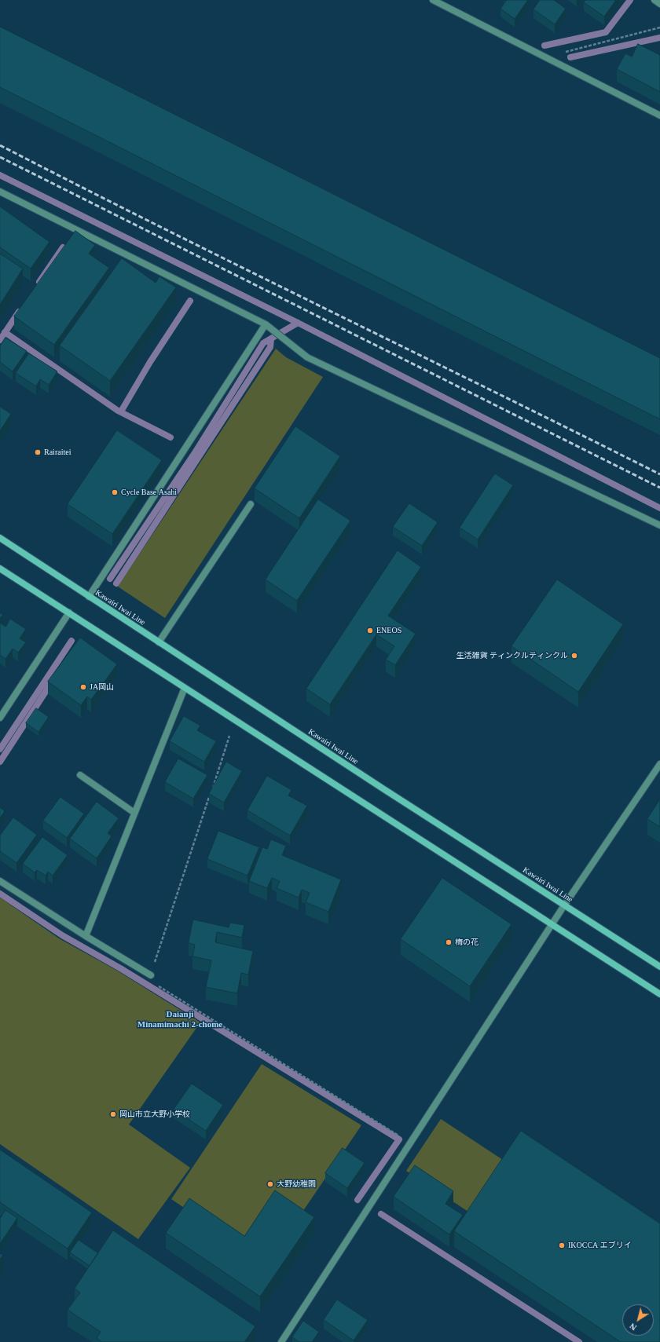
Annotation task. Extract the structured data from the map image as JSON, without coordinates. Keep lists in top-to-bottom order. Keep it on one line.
{"streets":{"main road":["Kawairi Iwai Line"]},"districts":["Daianji Minamimachi 2-chome"],"places":["Rairaitei","Cycle Base Asahi","ENEOS","生活雑貨 ティンクルティンクル","JA岡山","梅の花","岡山市立大野小学校","大野幼稚園","IKOCCA エブリイ"],"north":"bottom left"}
